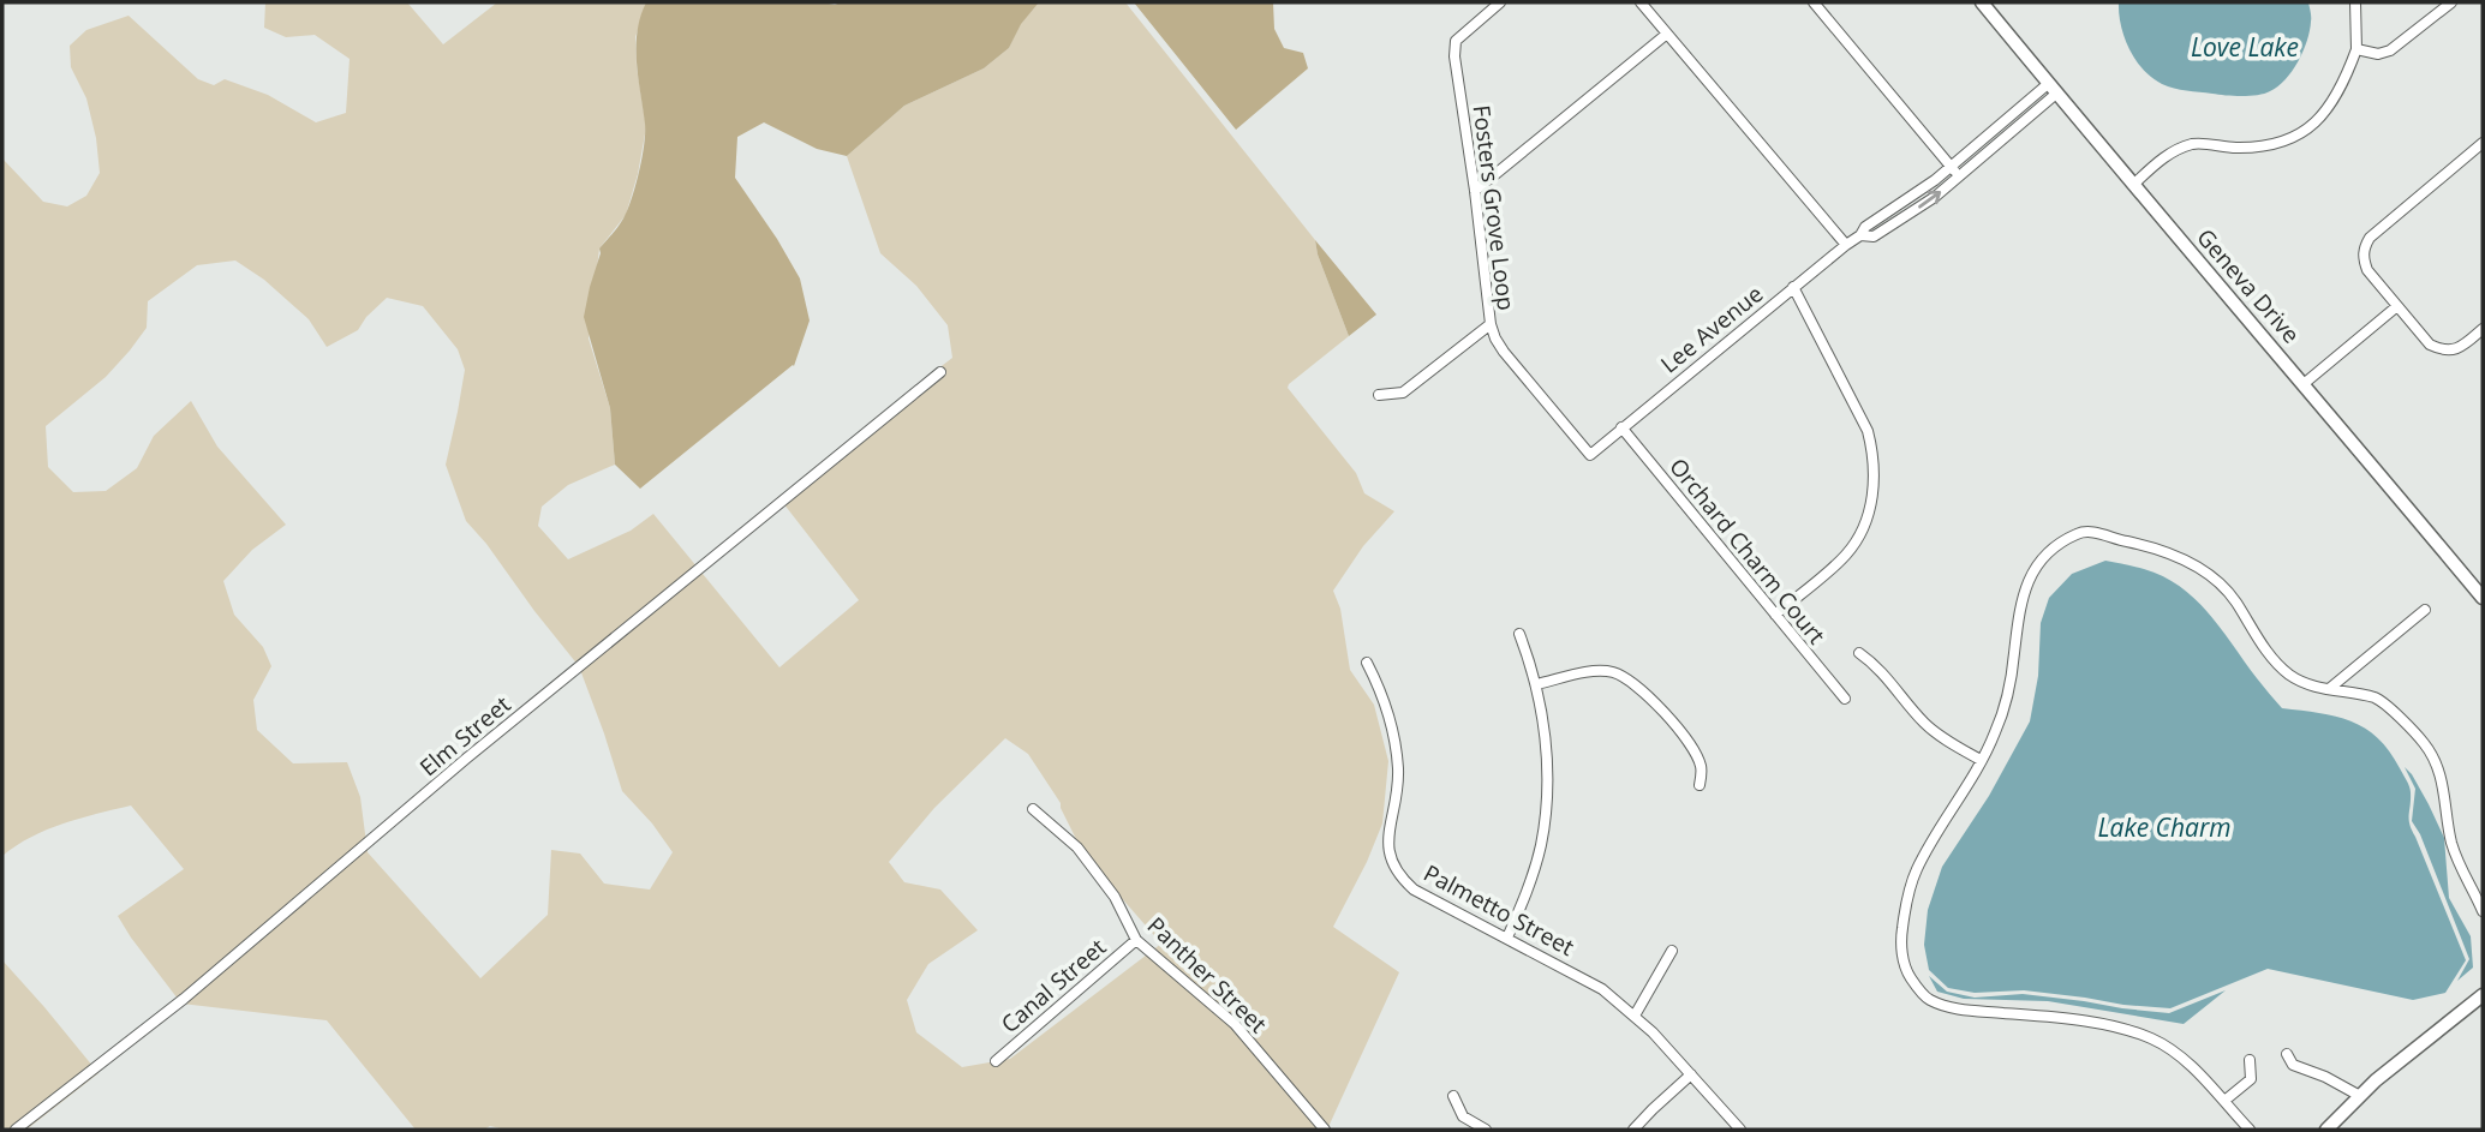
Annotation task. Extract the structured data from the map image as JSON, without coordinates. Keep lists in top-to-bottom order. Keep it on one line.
{"streets":{"main road":["Geneva Drive"],"street":["Fosters Grove Loop","Lee Avenue","Orchard Charm Court","Elm Street","Palmetto Street","Panther Street","Canal Street"]},"crossings":[["Fosters Grove Loop","Lee Avenue"],["Geneva Drive","Lee Avenue"],["Lee Avenue","Orchard Charm Court"],["Panther Street","Canal Street"]],"water":["Love Lake","Lake Charm"]}
